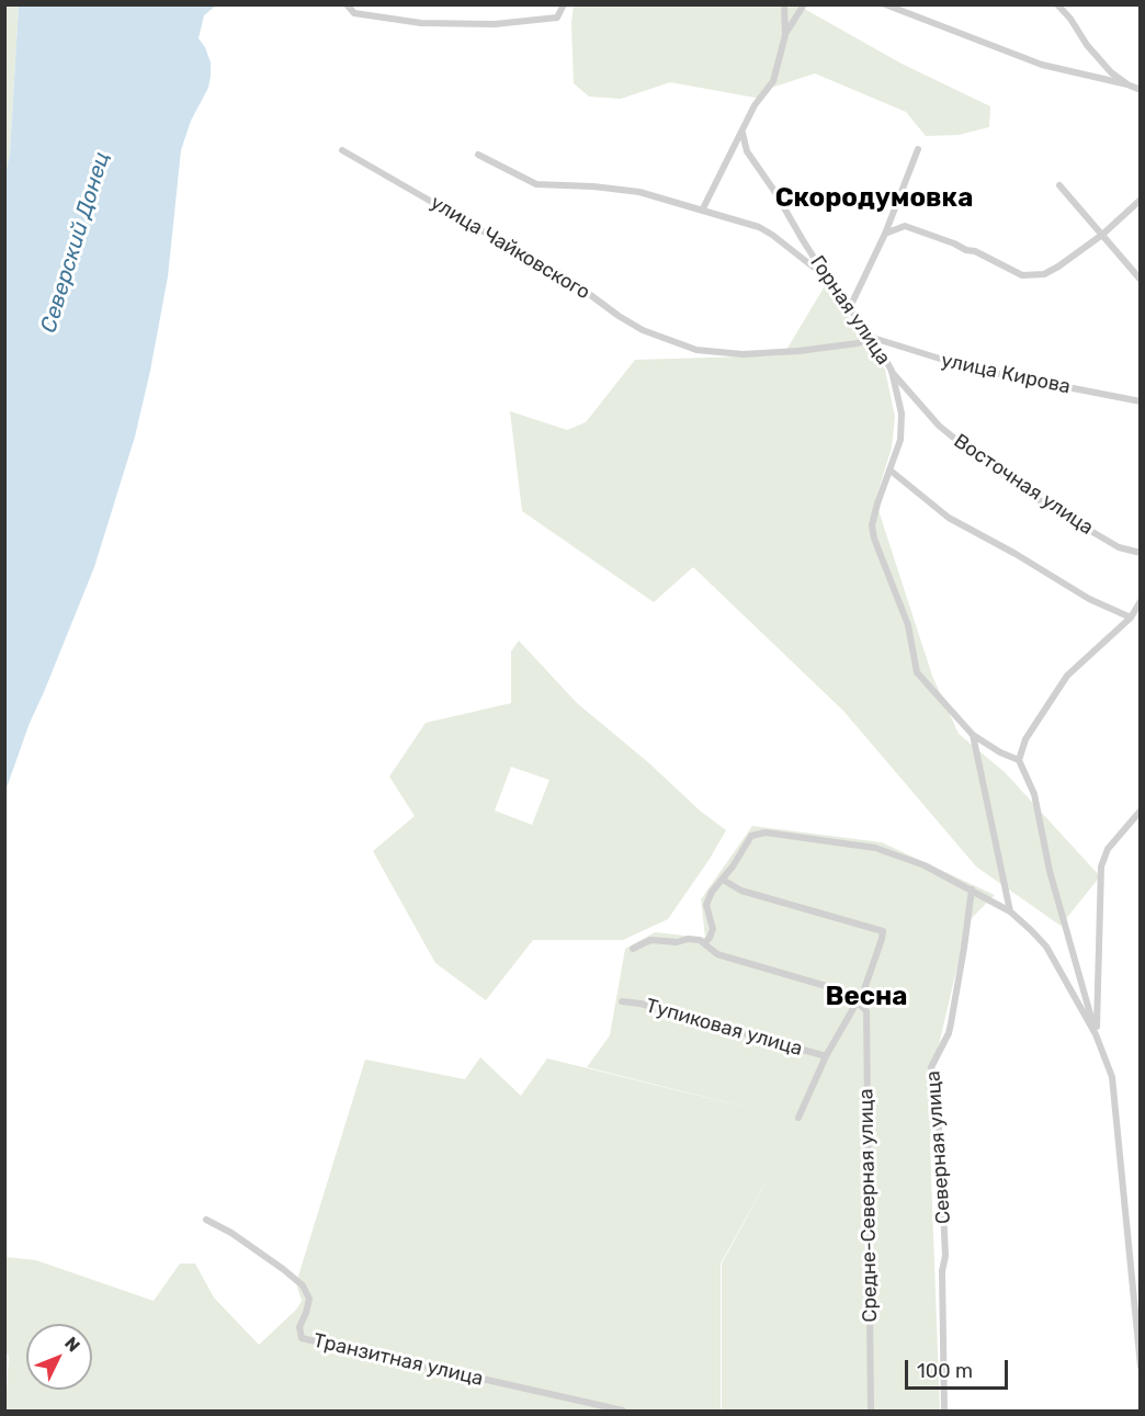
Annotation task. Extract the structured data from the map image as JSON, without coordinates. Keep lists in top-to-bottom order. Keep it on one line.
{"streets":{"street":["улица Чайковского","Горная улица","улица Кирова","Восточная улица","Тупиковая улица","Северная улица","Средне-Северная улица","Транзитная улица"]},"crossings":[["улица Чайковского","Горная улица"],["улица Чайковского","улица Кирова"],["Горная улица","улица Кирова"],["Горная улица","Восточная улица"]],"districts":["Скородумовка","Весна"],"water":["Северский Донец"],"scale_bar":"100 m","north":"top right"}
